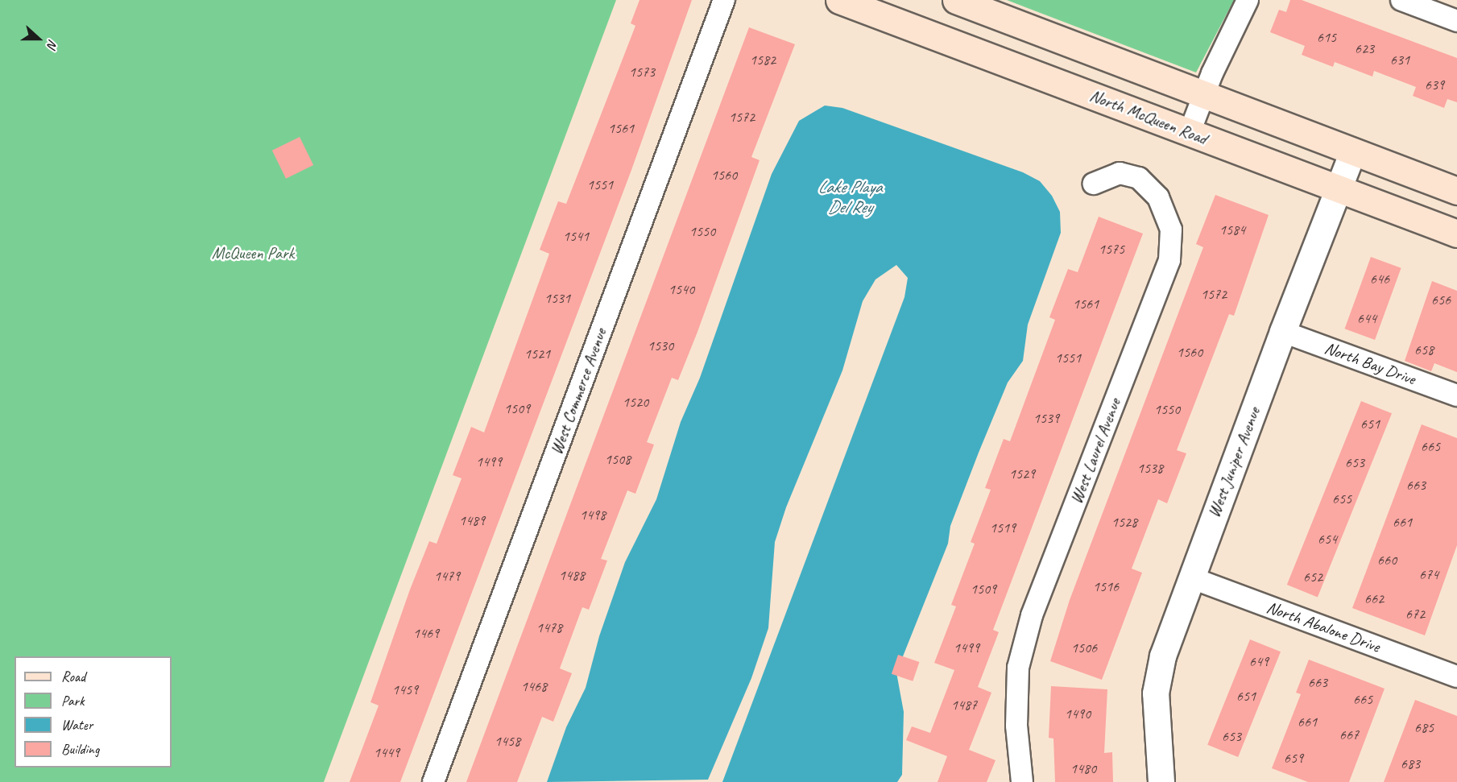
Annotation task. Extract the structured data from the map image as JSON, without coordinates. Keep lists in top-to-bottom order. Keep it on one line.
{"streets":{"main road":["North McQueen Road"],"street":["North Bay Drive","West Commerce Avenue","West Laurel Avenue","West Juniper Avenue","North Abalone Drive"]},"crossings":[["North McQueen Road","West Juniper Avenue"],["North Bay Drive","West Juniper Avenue"],["West Juniper Avenue","North Abalone Drive"]],"water":["Lake Playa Del Rey"],"parks":["McQueen Park"],"house_numbers":["615","623","1582","631","1573","639","1572","1561","1560","1551","1584","1550","1541","1575","646","1540","1572","1531","656","1561","644","1530","658","1560","1521","1551","1520","1509","1550","1539","651","665","1508","1499","653","1538","1529","663","655","1498","1489","1528","661","1519","654","660","674","1488","1479","652","1516","1509","662","672","1478","1469","1499","1506","649","663","1468","1459","651","665","1487","1490","661","685","667","653","1458","1449","659","683","1480"],"legend":["Road","Park","Water","Building"],"north":"right"}
